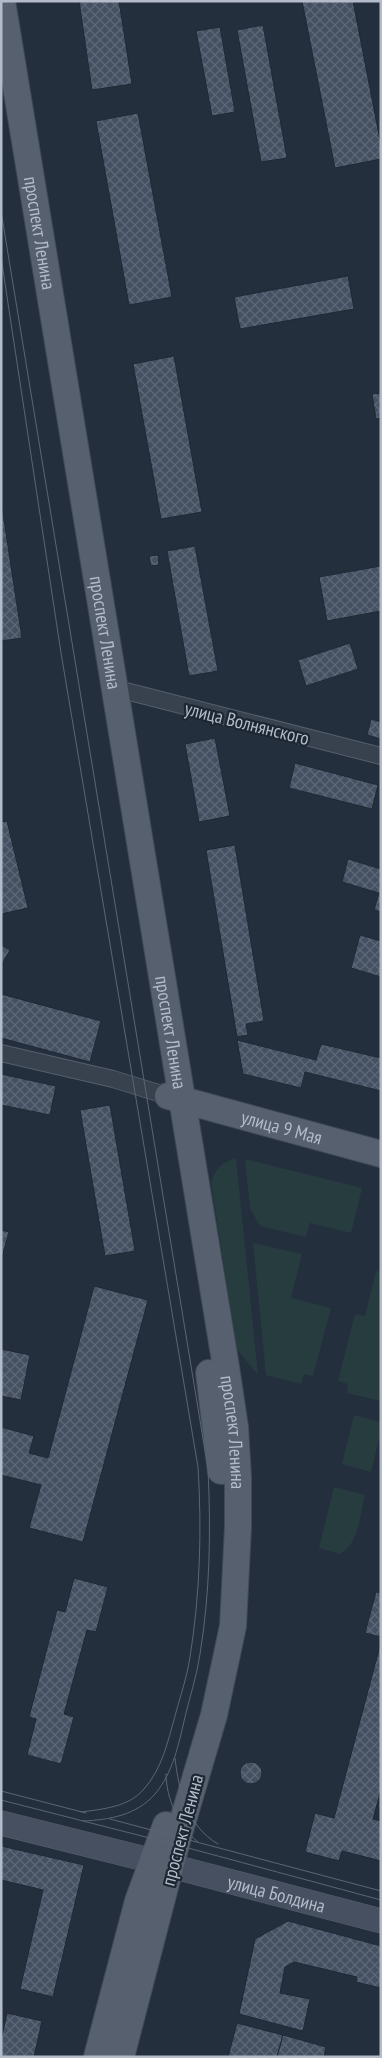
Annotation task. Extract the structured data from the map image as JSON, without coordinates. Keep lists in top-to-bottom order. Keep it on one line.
{"streets":{"main road":["проспект Ленина","улица 9 Мая","улица Болдина"],"street":["улица Волнянского"]},"crossings":[["проспект Ленина","улица Волнянского"],["проспект Ленина","улица 9 Мая"],["проспект Ленина","улица Болдина"]]}
